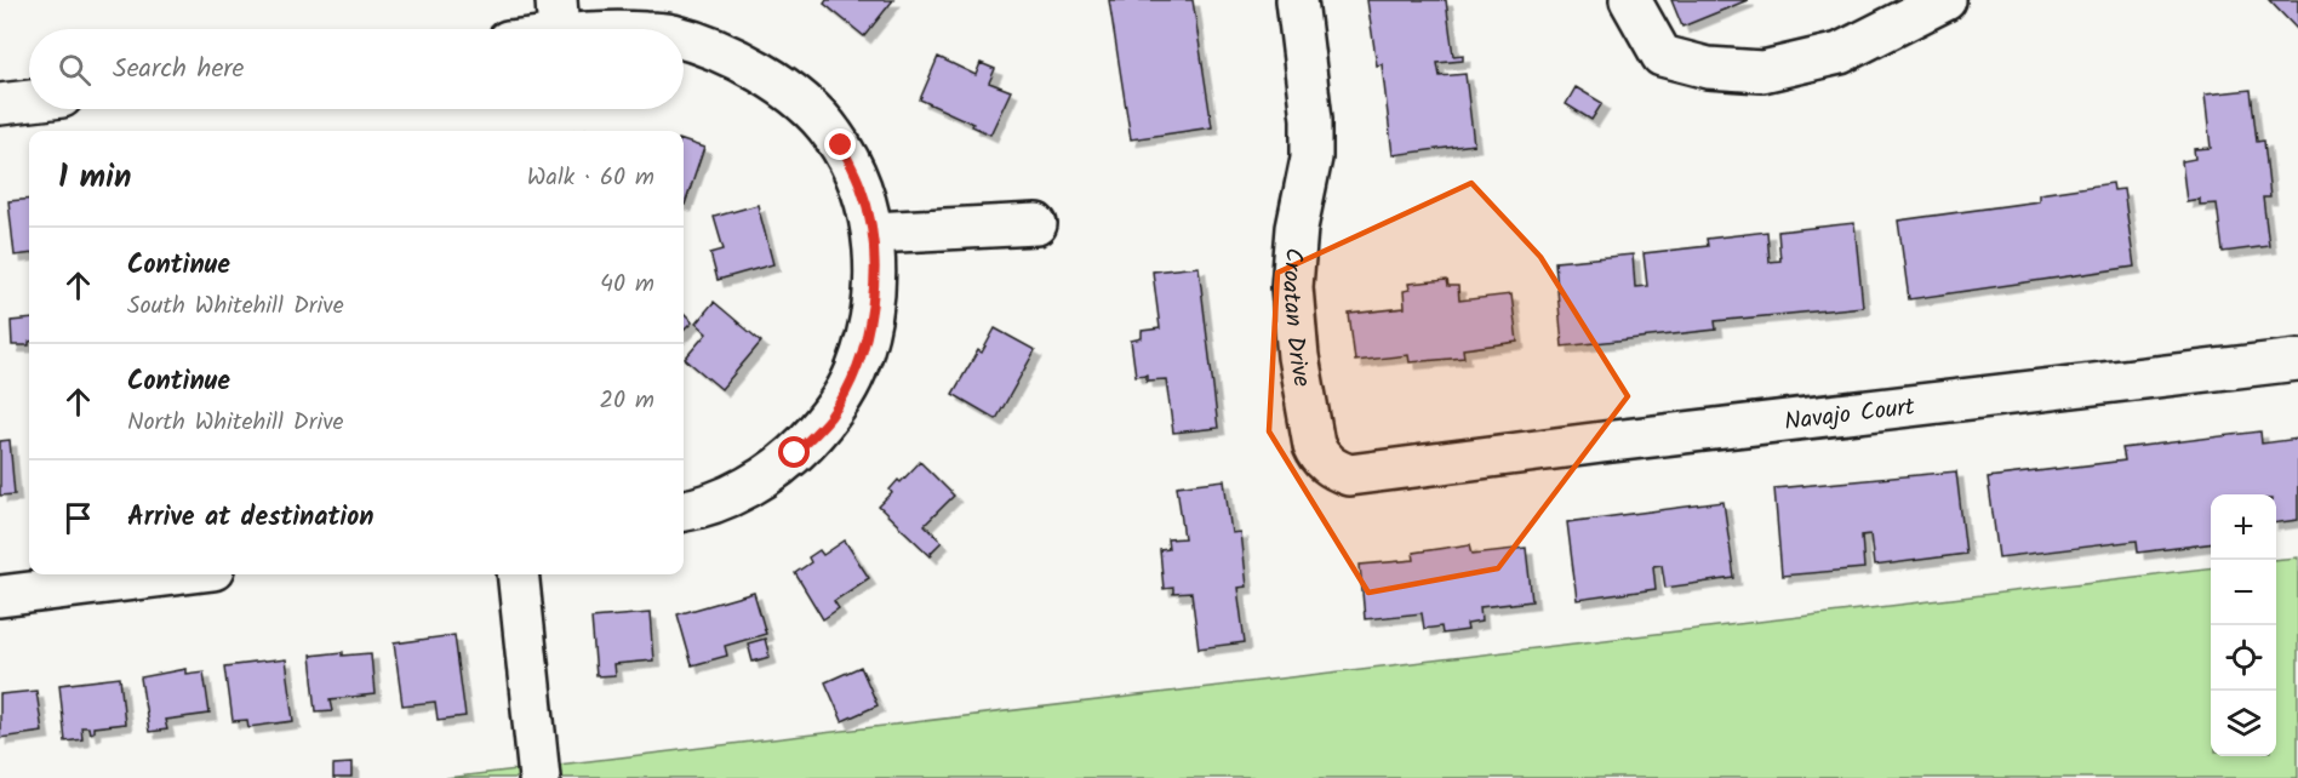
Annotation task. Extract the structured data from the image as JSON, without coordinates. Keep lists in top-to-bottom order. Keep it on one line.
{"streets":{"street":["Croatan Drive","Navajo Court"]},"crossings":[["Croatan Drive","Navajo Court"]],"page":{"search":"Search here","heading":["1 min","Walk · 60 m"],"list":[["Continue","South Whitehill Drive","40 m"],["Continue","North Whitehill Drive","20 m"],"Arrive at destination"],"map_buttons":["+","−"]}}
